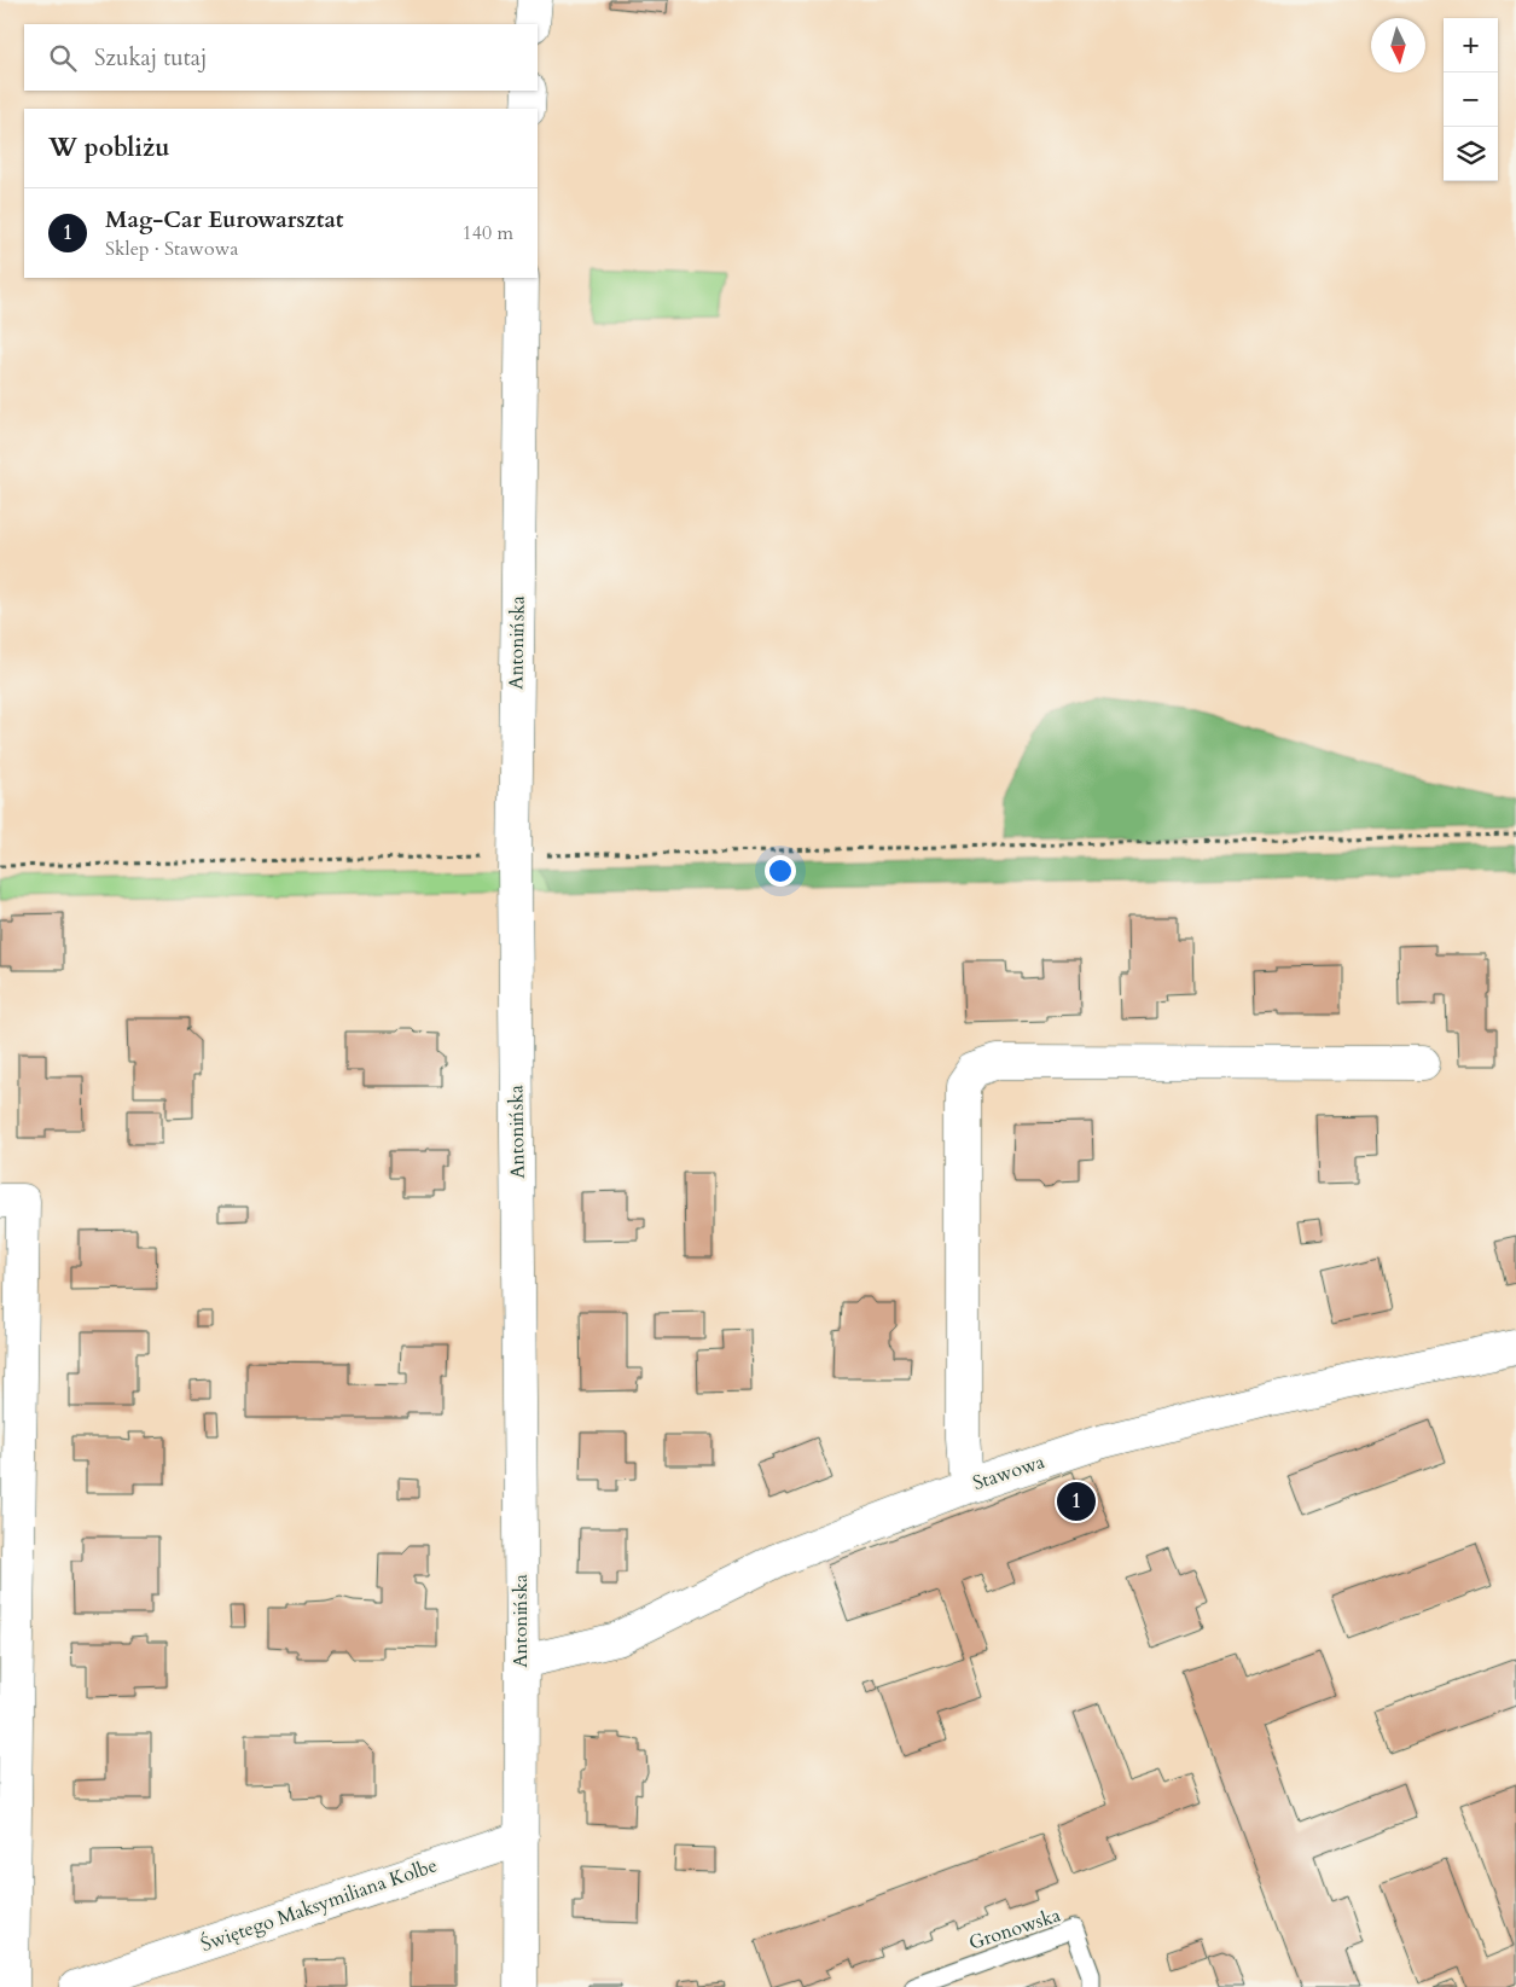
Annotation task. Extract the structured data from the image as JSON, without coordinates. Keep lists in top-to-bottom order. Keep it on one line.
{"streets":{"street":["Antonińska","Stawowa","Świętego Maksymiliana Kolbe"],"lane":["Gronowska"]},"crossings":[["Antonińska","Stawowa"],["Antonińska","Świętego Maksymiliana Kolbe"]],"north":"bottom","page":{"map_buttons":["+","−"],"search":"Szukaj tutaj","heading":"W pobliżu","list":[{"mark":"1","name":"Mag-Car Eurowarsztat","note":"Sklep · Stawowa","value":"140 m"}],"pins":"1"}}
